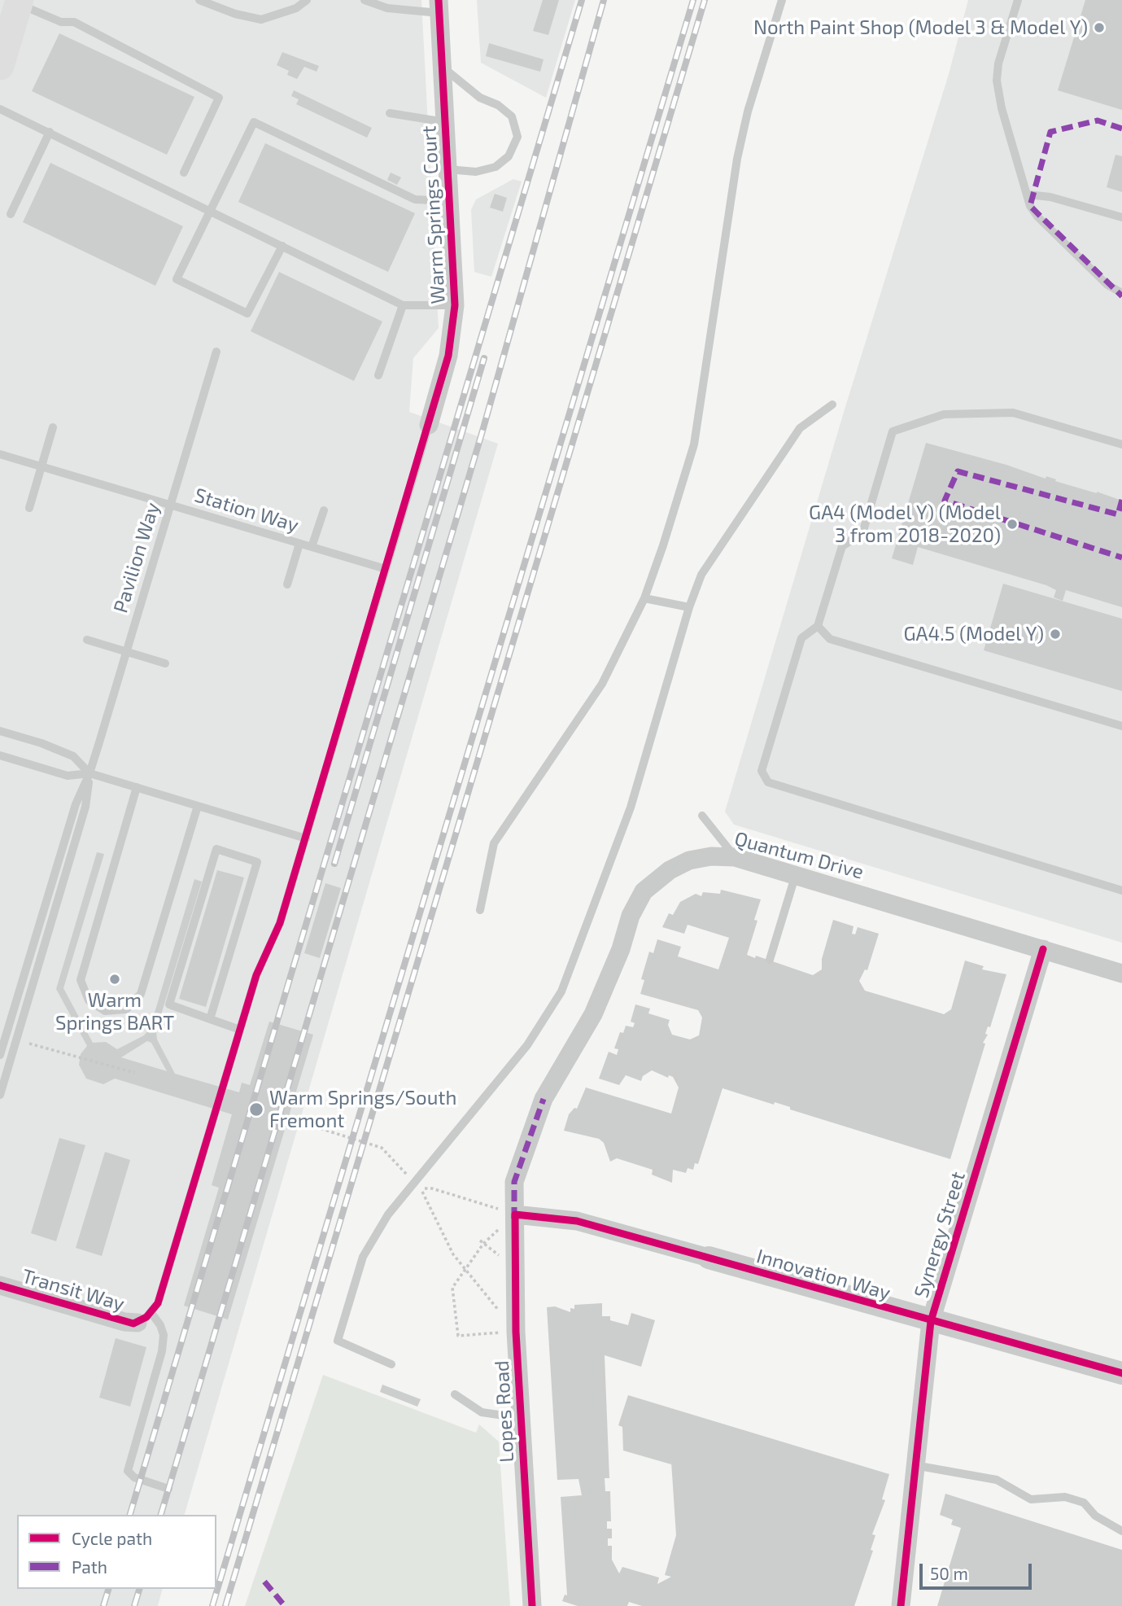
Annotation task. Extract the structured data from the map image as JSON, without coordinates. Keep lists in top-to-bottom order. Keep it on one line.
{"streets":{"street":["Warm Springs Court","Quantum Drive","Synergy Street","Innovation Way","Transit Way","Lopes Road"],"lane":["Station Way","Pavilion Way"]},"crossings":[["Station Way","Pavilion Way"],["Quantum Drive","Synergy Street"],["Quantum Drive","Innovation Way"],["Quantum Drive","Lopes Road"],["Synergy Street","Innovation Way"],["Innovation Way","Lopes Road"]],"places":["North Paint Shop (Model 3 & Model Y)","GA4 (Model Y) (Model 3 from 2018-2020)","GA4.5 (Model Y)","Warm Springs BART","Warm Springs/South Fremont"],"legend":["Cycle path","Path"],"scale_bar":"50 m"}
